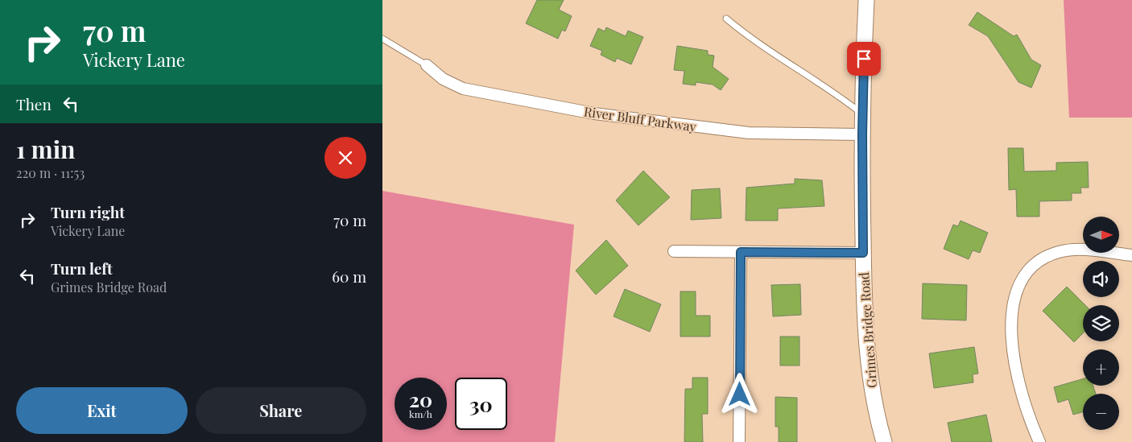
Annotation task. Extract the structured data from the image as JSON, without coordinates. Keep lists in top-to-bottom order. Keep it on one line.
{"streets":{"street":["River Bluff Parkway","Grimes Bridge Road"]},"crossings":[["River Bluff Parkway","Grimes Bridge Road"]],"north":"right","page":{"turn":["70 m","Vickery Lane"],"then":"Then","heading":["1 min","220 m · 11:53"],"list":[{"name":"Turn right","note":"Vickery Lane","value":"70 m"},{"name":"Turn left","note":"Grimes Bridge Road","value":"60 m"}],"map_buttons":["+","−"],"speed":"20 km/h","limit":"30","buttons":["Exit","Share"]}}
